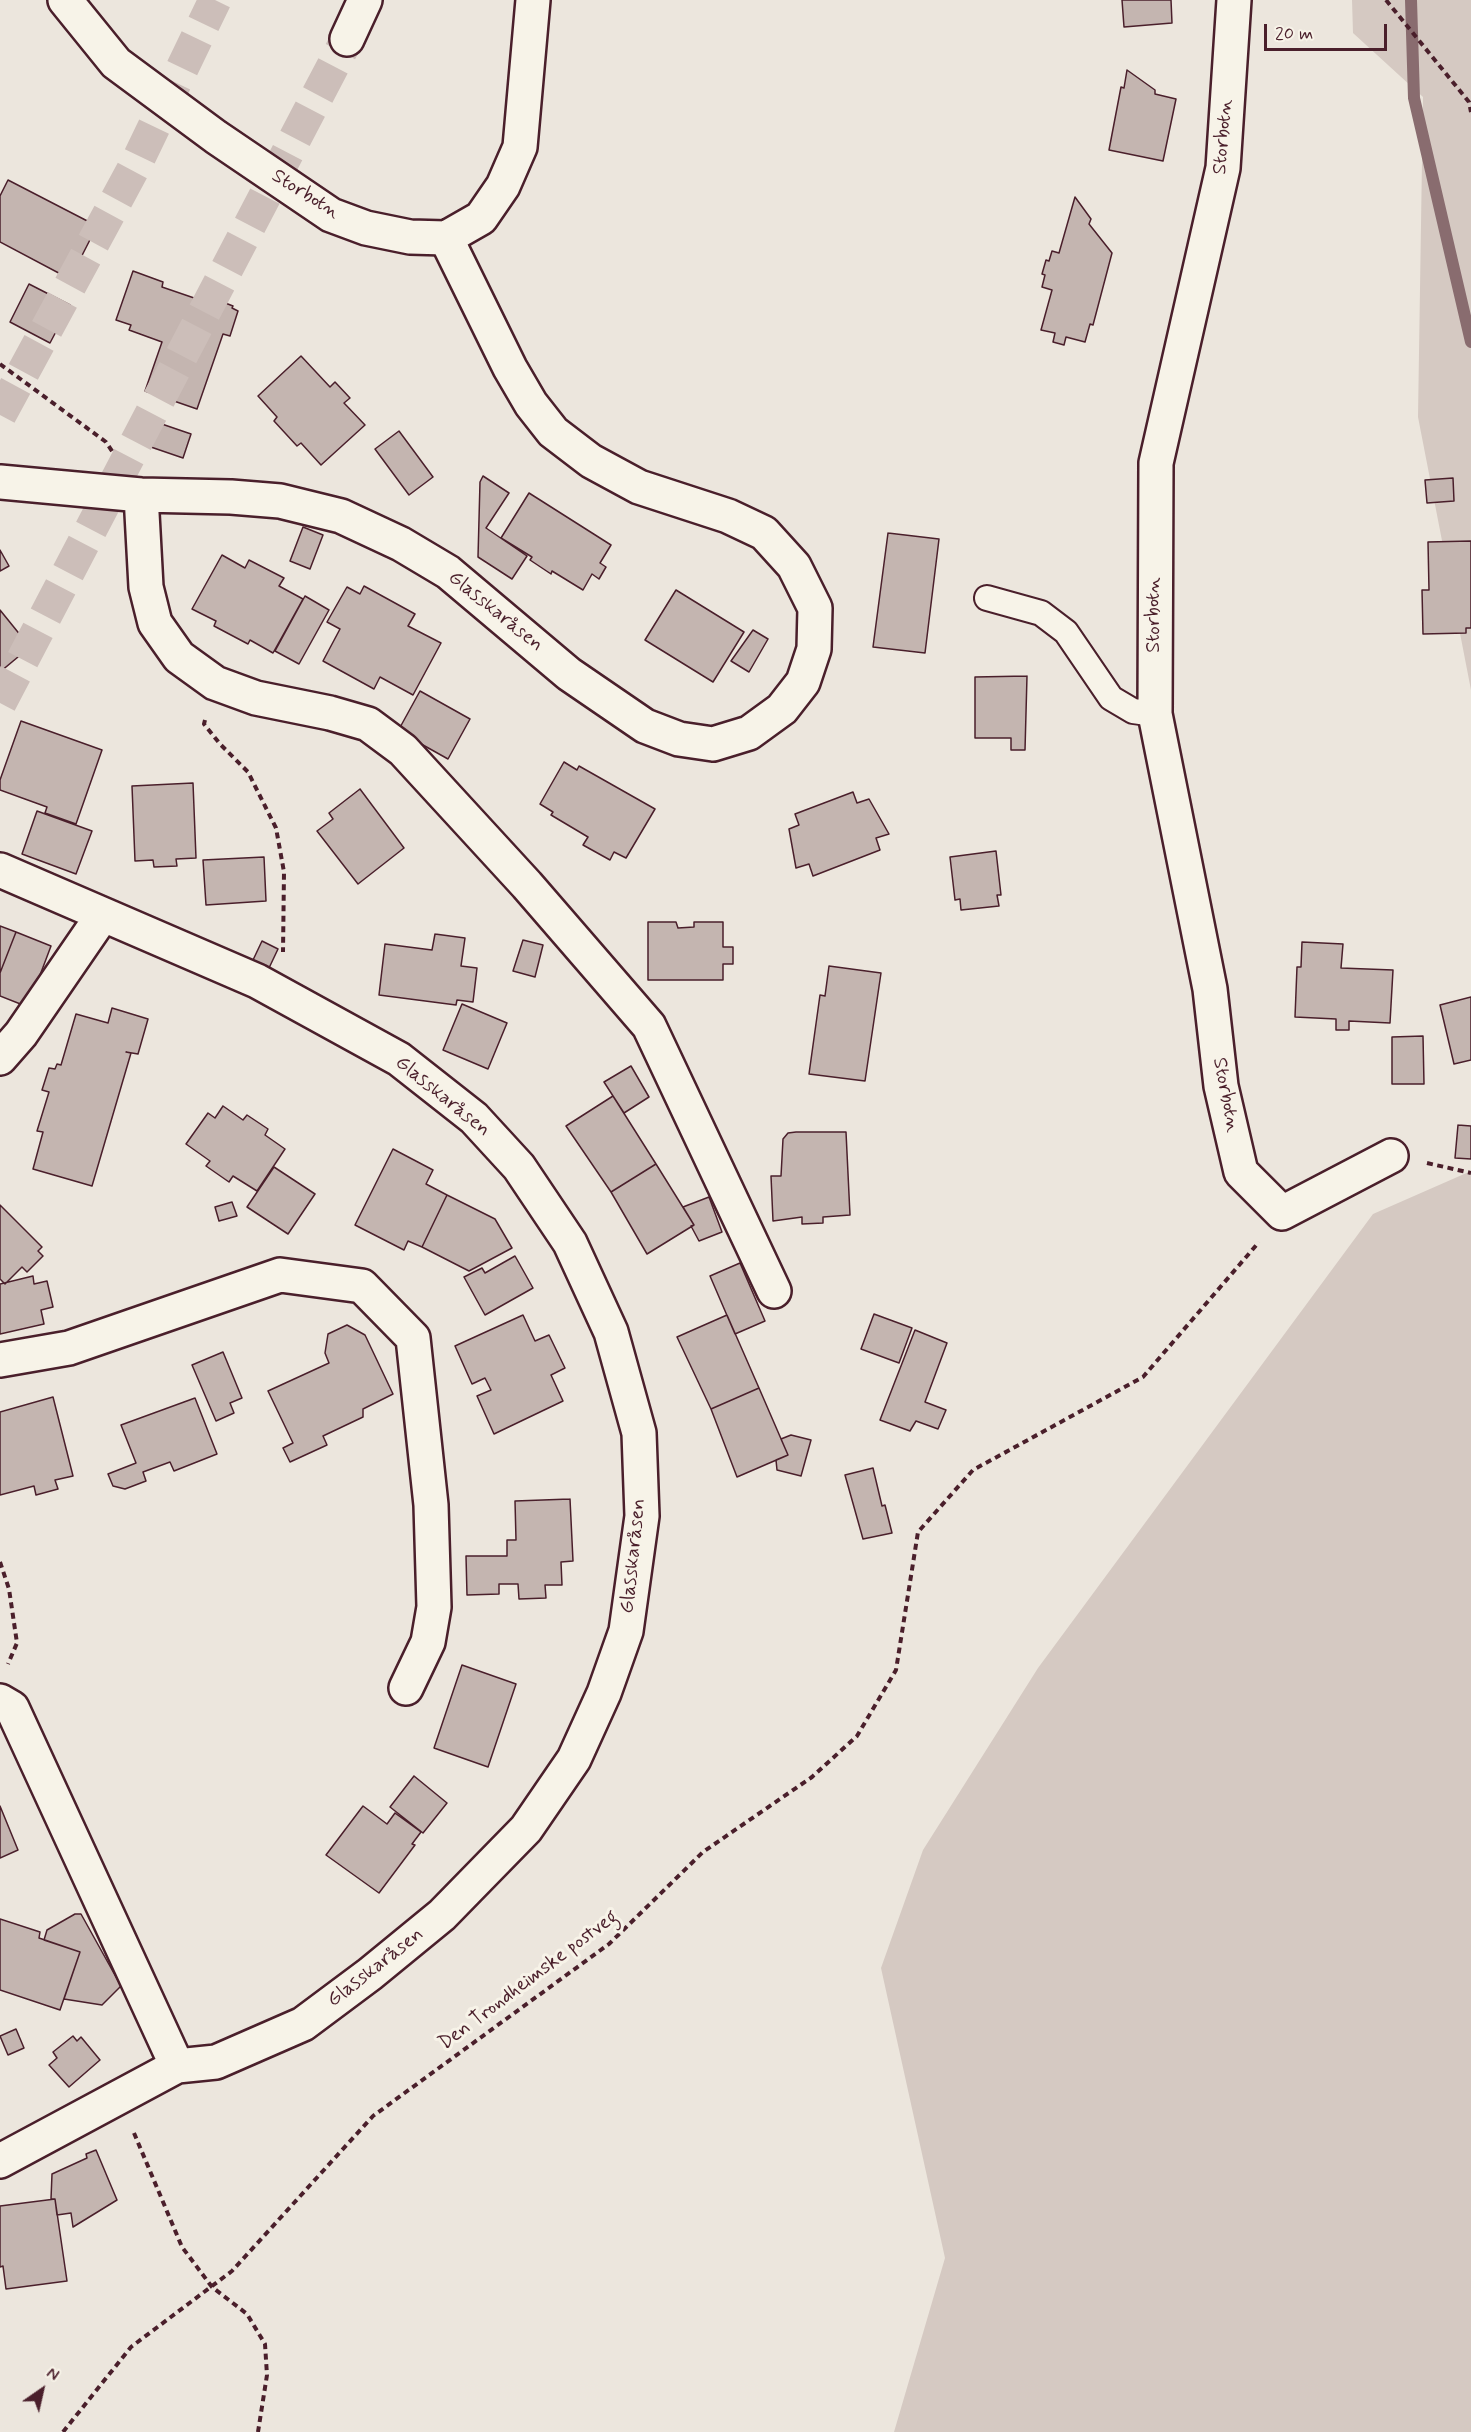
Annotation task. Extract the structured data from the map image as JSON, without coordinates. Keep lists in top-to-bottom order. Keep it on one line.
{"streets":{"main road":["Storbotn","Glasskaråsen"],"path":["Den Trondheimske postveg"]},"crossings":[["Storbotn","Glasskaråsen"],["Storbotn","Den Trondheimske postveg"]],"scale_bar":"20 m","north":"top right"}
